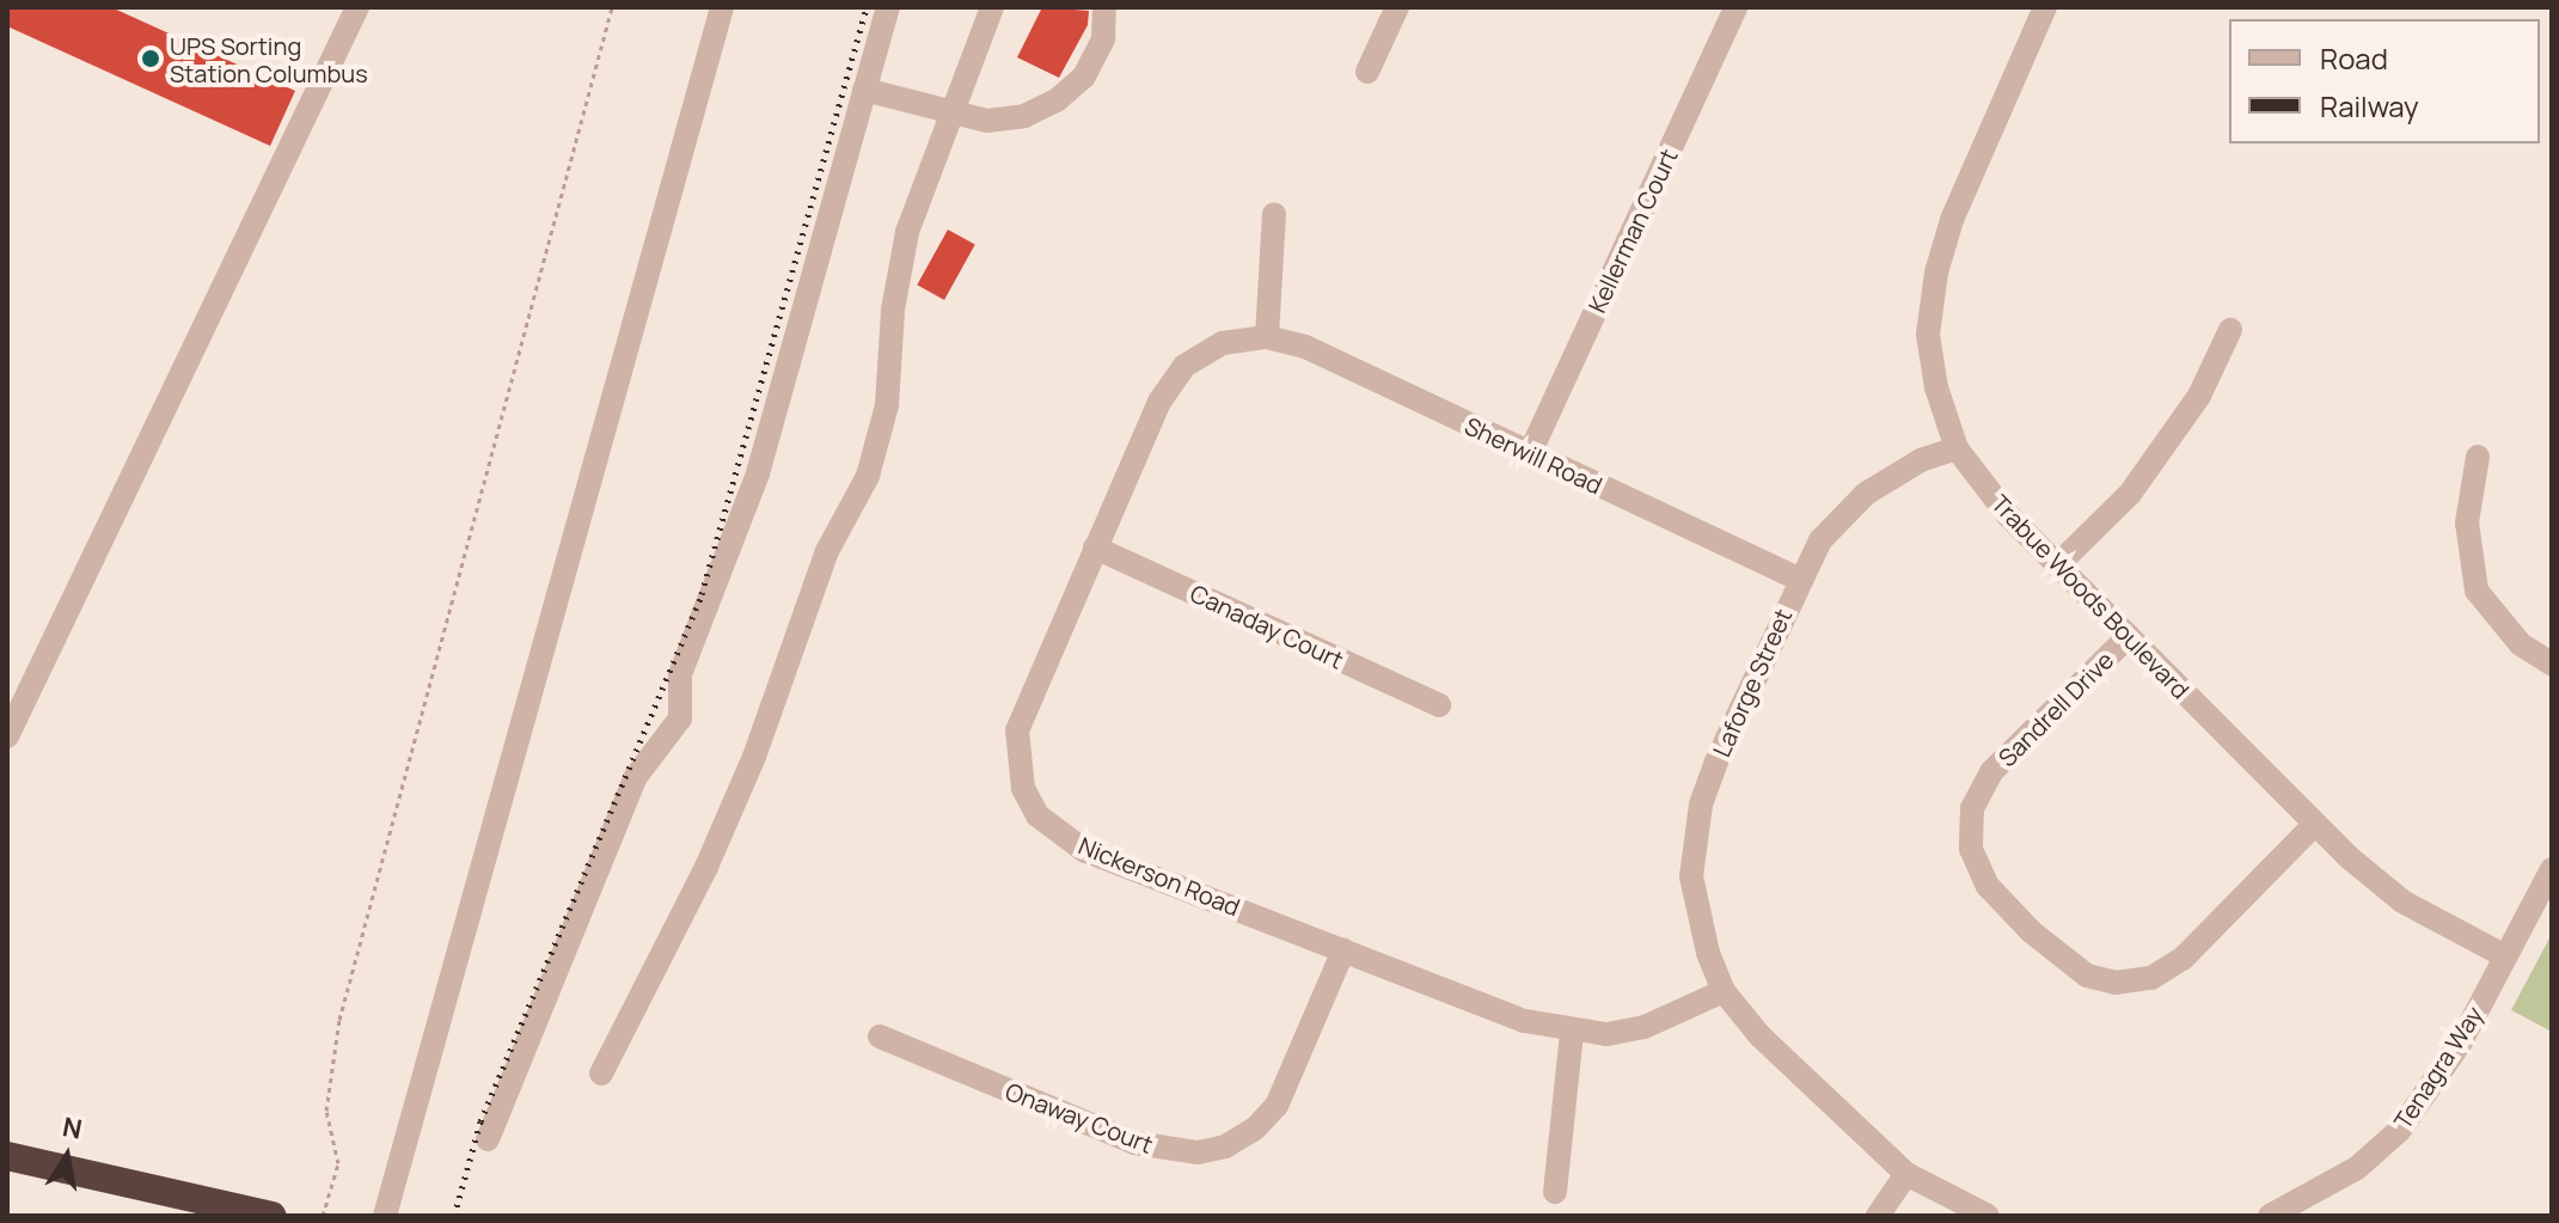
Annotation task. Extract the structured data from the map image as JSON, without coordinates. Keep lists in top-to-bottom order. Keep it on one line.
{"streets":{"street":["Kellerman Court","Sherwill Road","Trabue Woods Boulevard","Canaday Court","Laforge Street","Sandrell Drive","Nickerson Road","Tenagra Way","Onaway Court"]},"crossings":[["Kellerman Court","Sherwill Road"],["Sherwill Road","Laforge Street"],["Sherwill Road","Nickerson Road"],["Trabue Woods Boulevard","Laforge Street"],["Trabue Woods Boulevard","Sandrell Drive"],["Trabue Woods Boulevard","Tenagra Way"],["Canaday Court","Nickerson Road"],["Laforge Street","Nickerson Road"],["Nickerson Road","Onaway Court"]],"places":["UPS Sorting Station Columbus"],"legend":["Road","Railway"],"north":"top"}
